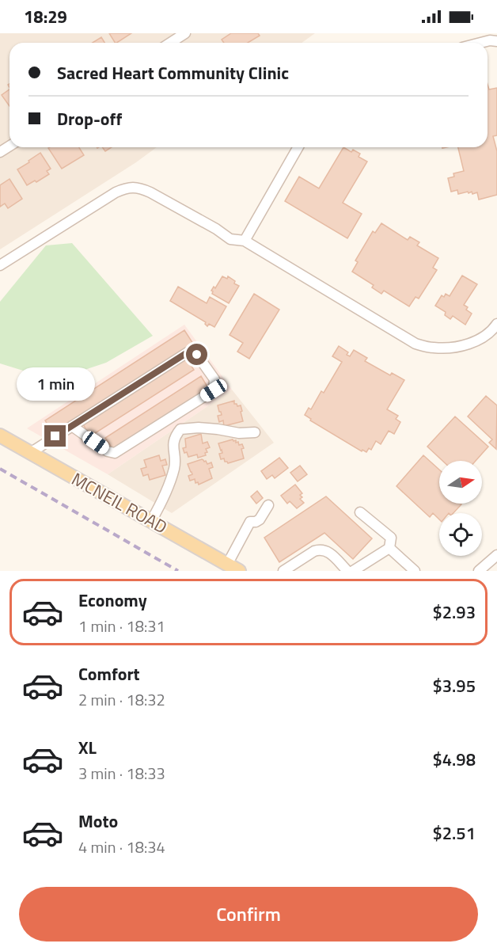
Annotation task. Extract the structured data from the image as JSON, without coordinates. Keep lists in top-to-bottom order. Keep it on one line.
{"streets":{"main road":["MCNEIL ROAD"]},"north":"right","page":{"status":"18:29","banner":["Sacred Heart Community Clinic","Drop-off"],"bubble":"1 min","list":[{"name":"Economy","note":"1 min · 18:31","value":"$2.93"},{"name":"Comfort","note":"2 min · 18:32","value":"$3.95"},{"name":"XL","note":"3 min · 18:33","value":"$4.98"},{"name":"Moto","note":"4 min · 18:34","value":"$2.51"}],"buttons":"Confirm"}}
